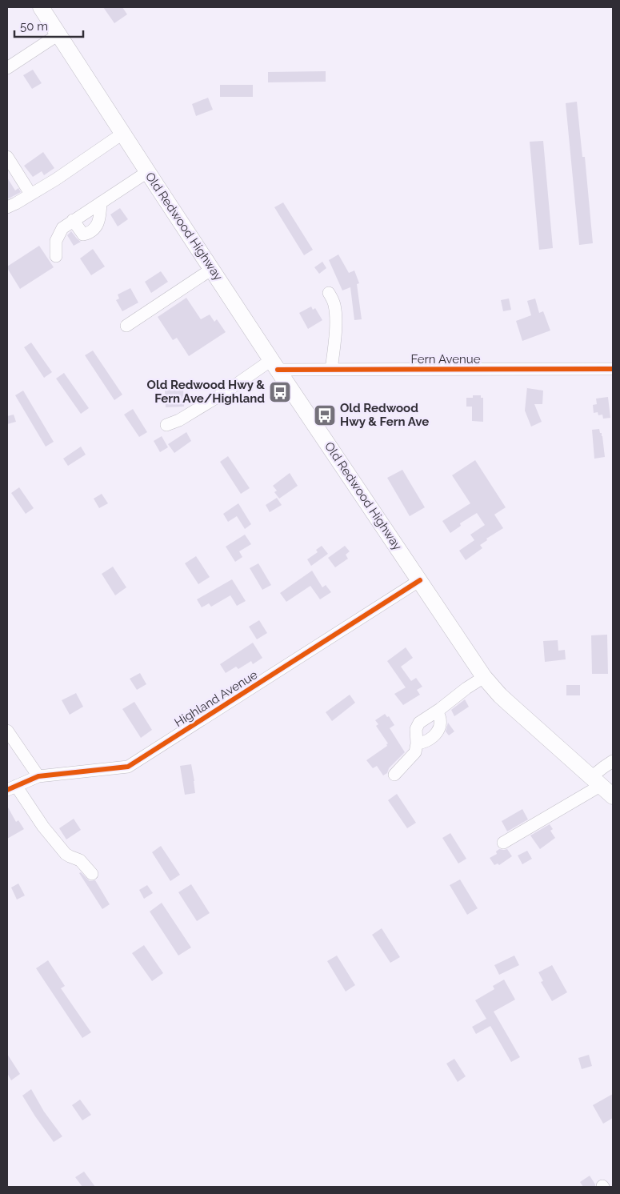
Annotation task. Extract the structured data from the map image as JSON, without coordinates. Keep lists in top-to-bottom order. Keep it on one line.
{"streets":{"main road":["Old Redwood Highway"],"street":["Fern Avenue","Highland Avenue"]},"crossings":[["Old Redwood Highway","Fern Avenue"],["Old Redwood Highway","Highland Avenue"]],"places":{"bus stop":["Old Redwood Hwy & Fern Ave/Highland","Old Redwood Hwy & Fern Ave"]},"scale_bar":"50 m"}
